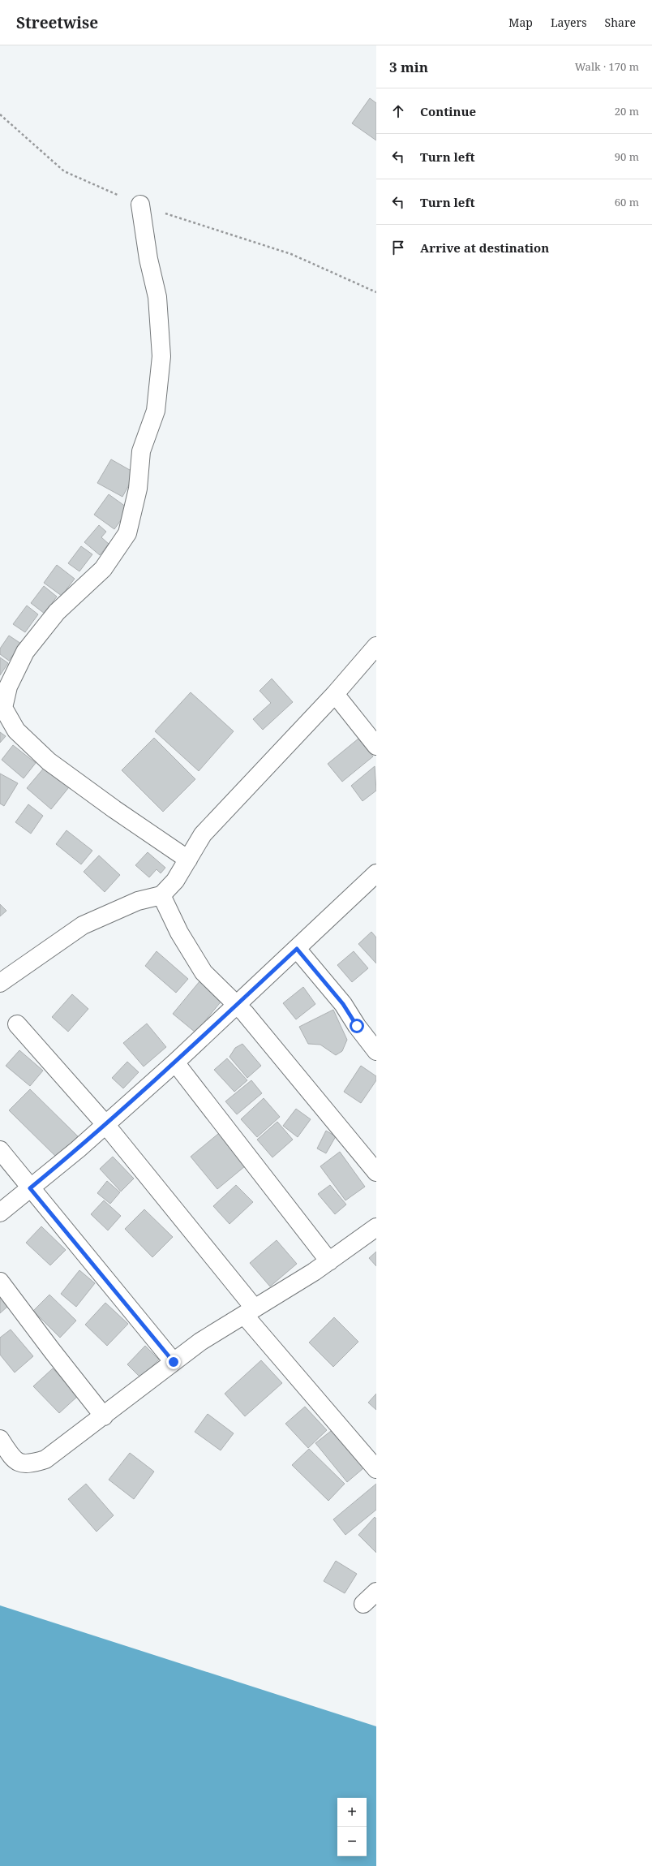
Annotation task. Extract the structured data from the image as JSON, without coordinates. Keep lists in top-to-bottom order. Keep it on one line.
{"page":{"header":"Streetwise","nav":["Map","Layers","Share"],"heading":["3 min","Walk · 170 m"],"list":[["Continue","20 m"],["Turn left","90 m"],["Turn left","60 m"],"Arrive at destination"],"map_buttons":["+","−"]}}
